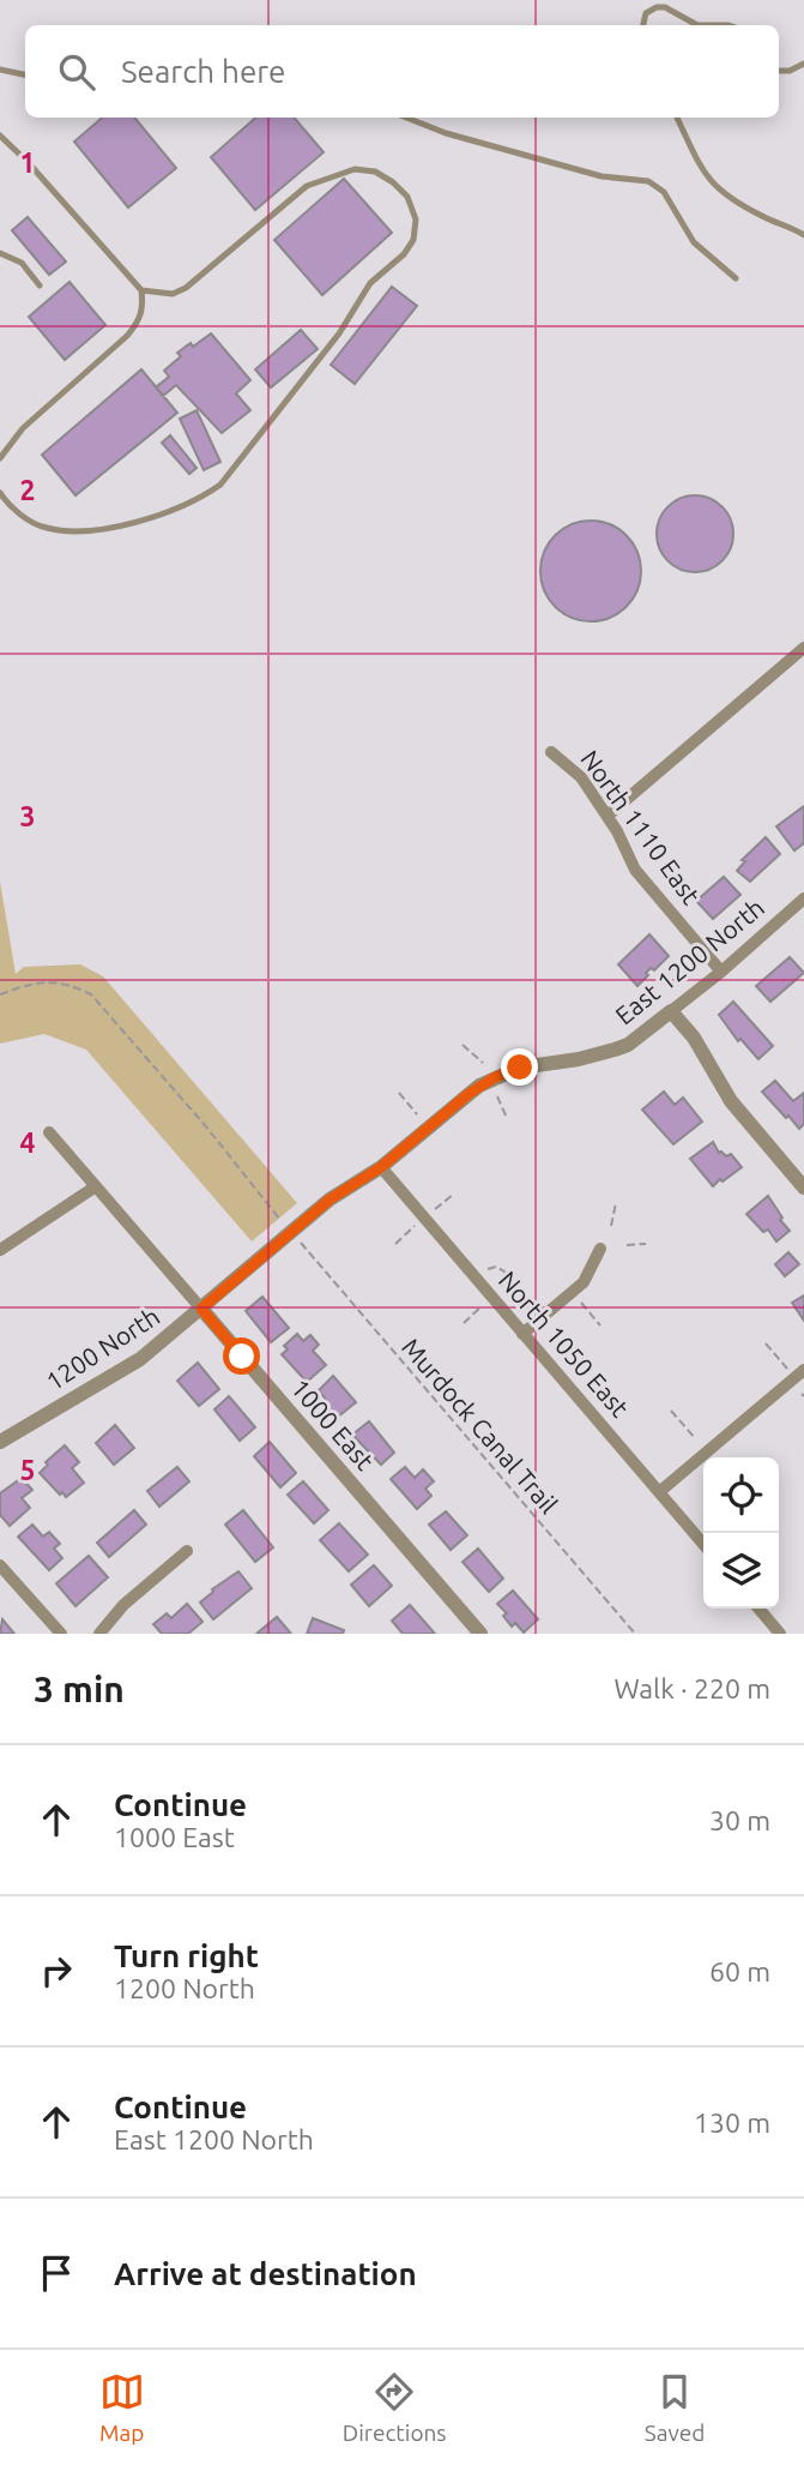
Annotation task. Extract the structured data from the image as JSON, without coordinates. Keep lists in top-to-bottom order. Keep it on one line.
{"streets":{"street":["North 1110 East","East 1200 North","North 1050 East","1200 North","1000 East"],"path":["Murdock Canal Trail"]},"crossings":[["North 1110 East","East 1200 North"],["East 1200 North","North 1050 East"],["East 1200 North","1200 North"],["1200 North","1000 East"]],"page":{"search":"Search here","heading":["3 min","Walk · 220 m"],"list":[["Continue","1000 East","30 m"],["Turn right","1200 North","60 m"],["Continue","East 1200 North","130 m"],"Arrive at destination"],"nav":["Map","Directions","Saved"]},"grid":{"rows":["1","2","3","4","5"]}}
